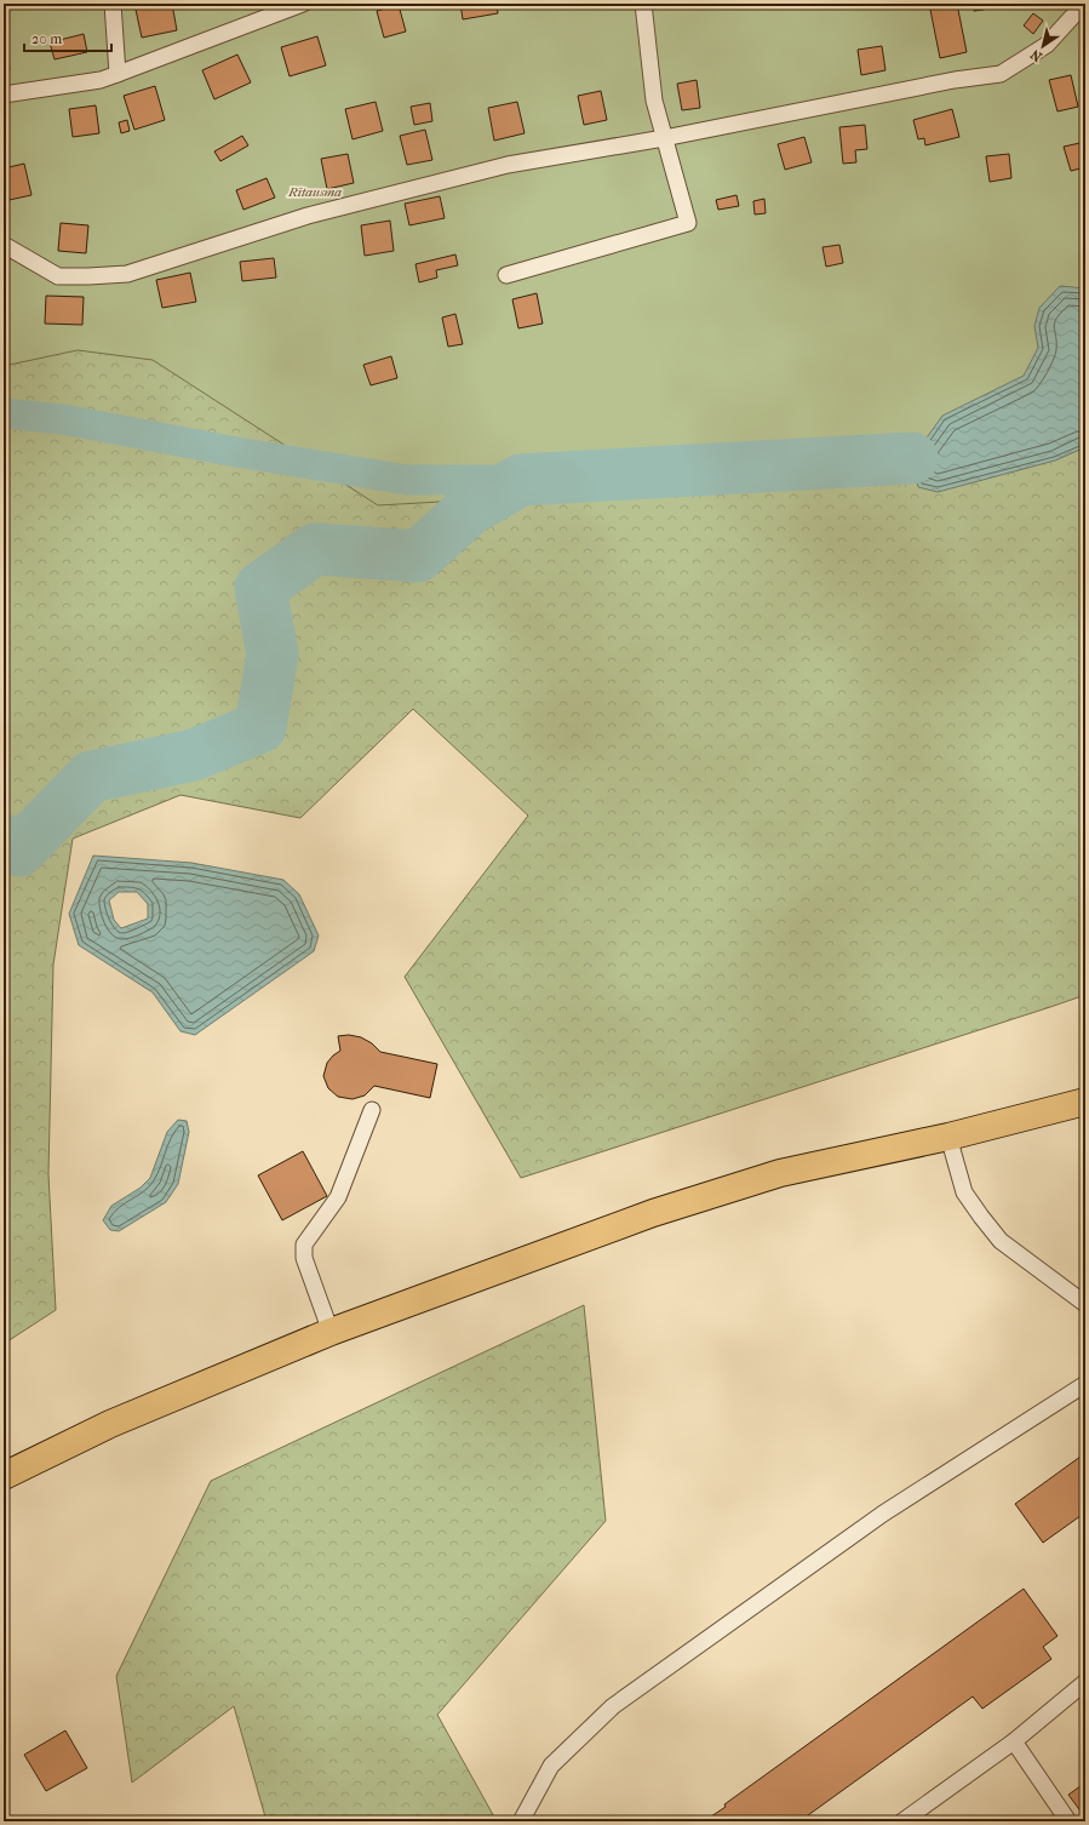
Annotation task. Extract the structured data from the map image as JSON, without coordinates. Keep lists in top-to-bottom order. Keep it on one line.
{"parks":["Rītausma"],"scale_bar":"20 m","north":"bottom left"}
